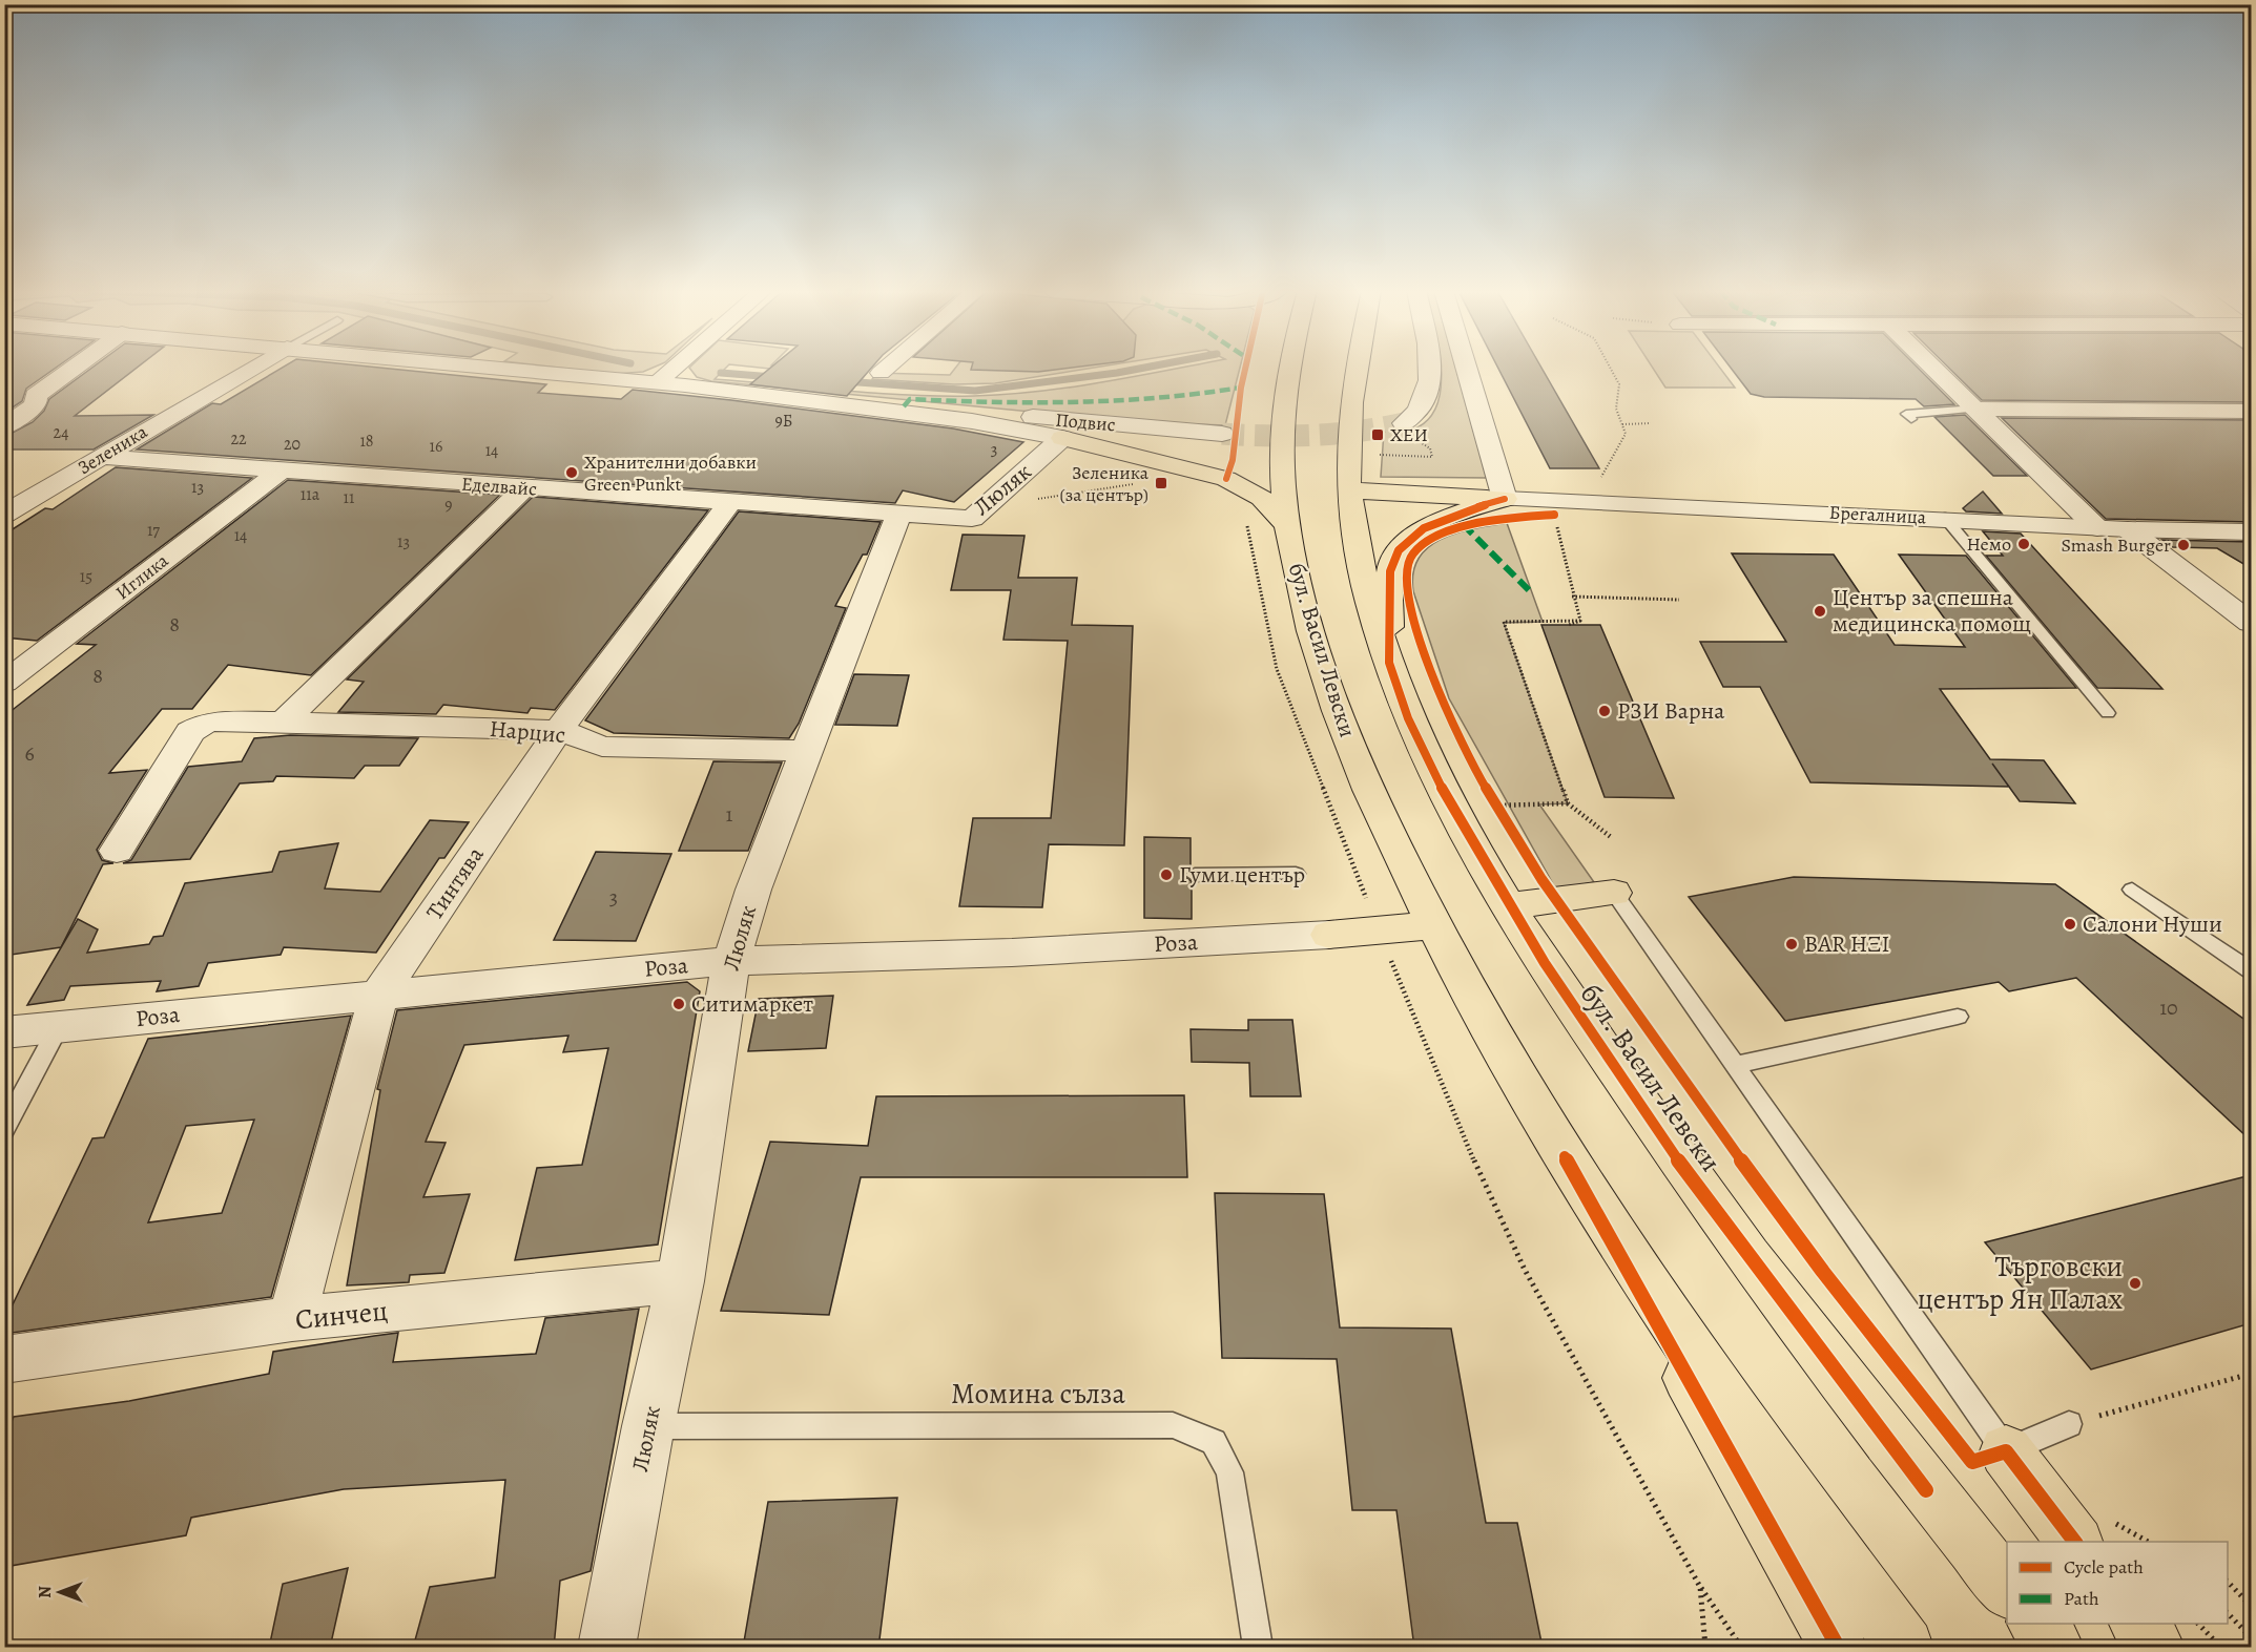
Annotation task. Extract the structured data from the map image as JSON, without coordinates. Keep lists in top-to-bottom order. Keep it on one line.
{"streets":{"highway":["бул. Васил Левски"],"street":["Подвис","Зеленика","Еделвайс","Люляк","Брегалница","Иглика","Нарцис","Тинтява","Роза","Синчец"],"lane":["Момина сълза"]},"crossings":[["Подвис","Люляк"],["Зеленика","Еделвайс"],["Еделвайс","Люляк"],["Еделвайс","Иглика"],["Еделвайс","Тинтява"],["Люляк","Нарцис"],["Люляк","Роза"],["Люляк","Синчец"],["Люляк","Момина сълза"],["Нарцис","Тинтява"],["Тинтява","Роза"],["Тинтява","Синчец"]],"places":{"transit":["ХЕИ","Зеленика (за център)"],"other":["Хранителни добавки Green Punkt","Немо","Smash Burger","Център за спешна медицинска помощ","РЗИ Варна","Гуми център","Салони Нуши","BAR HΞI","Ситимаркет","Търговски център Ян Палах"]},"house_numbers":["9Б","24","22","18","20","16","3","14","13","11a","11","9","17","14","13","15","8","8","6","1","3","10"],"legend":["Cycle path","Path"],"north":"left"}
